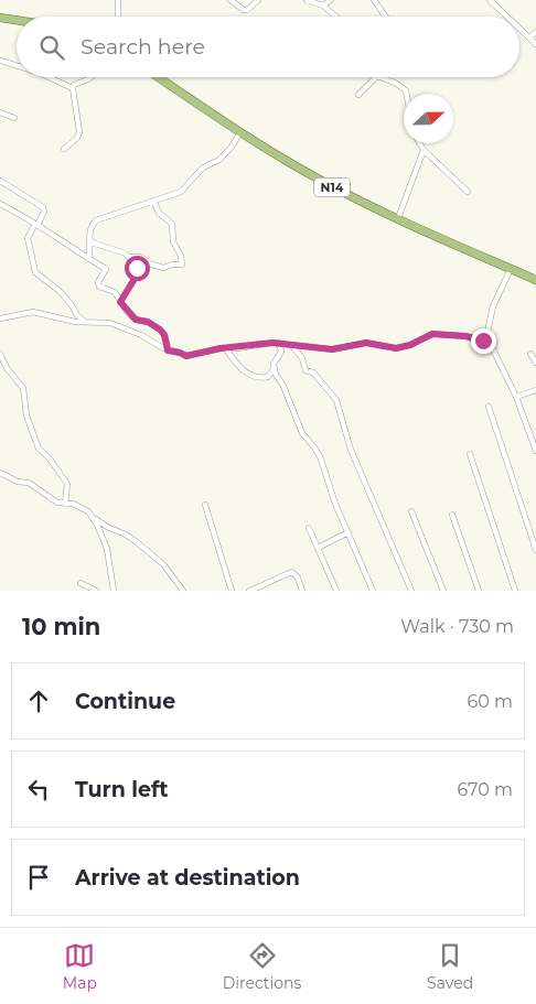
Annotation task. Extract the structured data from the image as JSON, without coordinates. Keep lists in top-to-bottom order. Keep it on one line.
{"streets":{"main road":["N14"]},"north":"right","page":{"search":"Search here","heading":["10 min","Walk · 730 m"],"list":[["Continue","60 m"],["Turn left","670 m"],"Arrive at destination"],"nav":["Map","Directions","Saved"]}}
